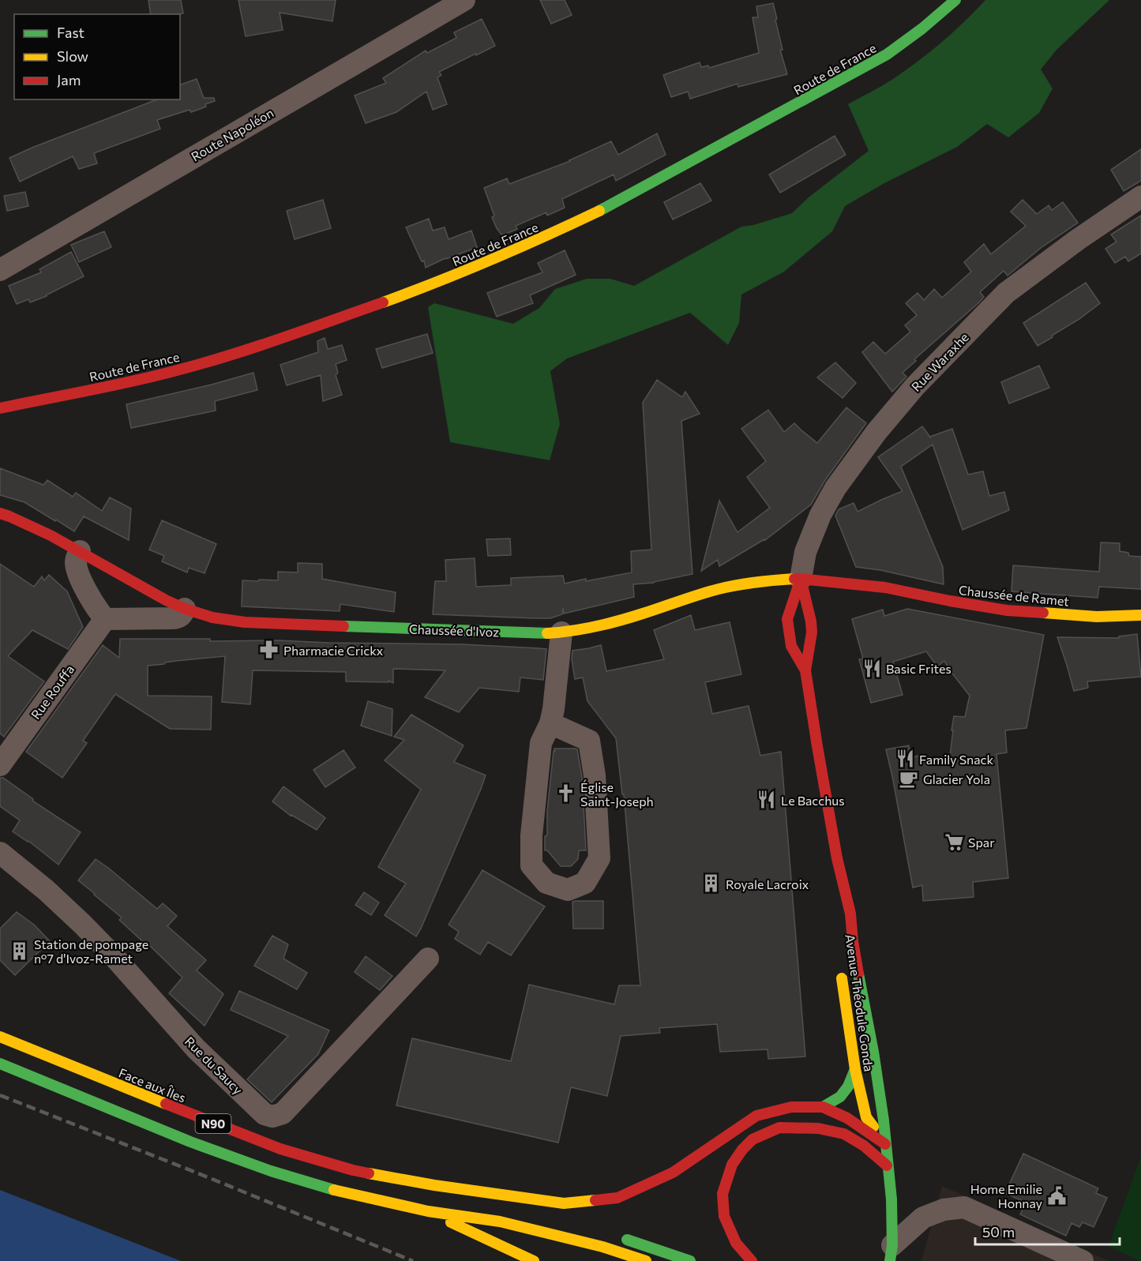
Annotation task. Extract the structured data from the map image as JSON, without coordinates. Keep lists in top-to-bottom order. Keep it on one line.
{"streets":{"main road":["Route de France","Chaussée de Ramet","Chaussée d'Ivoz","Avenue Théodule Gonda","Face aux Îles","N90"],"street":["Route Napoléon","Rue Waraxhe","Rue Rouffa","Rue du Saucy"]},"crossings":[["Rue Waraxhe","Chaussée de Ramet"],["Rue Waraxhe","Chaussée d'Ivoz"],["Rue Waraxhe","Avenue Théodule Gonda"],["Chaussée de Ramet","Chaussée d'Ivoz"],["Chaussée de Ramet","Avenue Théodule Gonda"],["Chaussée d'Ivoz","Avenue Théodule Gonda"],["Face aux Îles","N90"]],"places":{"pharmacy":["Pharmacie Crickx"],"restaurant":["Basic Frites","Family Snack","Le Bacchus"],"cafe":["Glacier Yola"],"church":["Église Saint-Joseph"],"supermarket":["Spar"],"building":["Royale Lacroix","Station de pompage n°7 d'Ivoz-Ramet"],"public building":["Home Emilie Honnay"]},"legend":["Fast","Slow","Jam"],"scale_bar":"50 m"}
